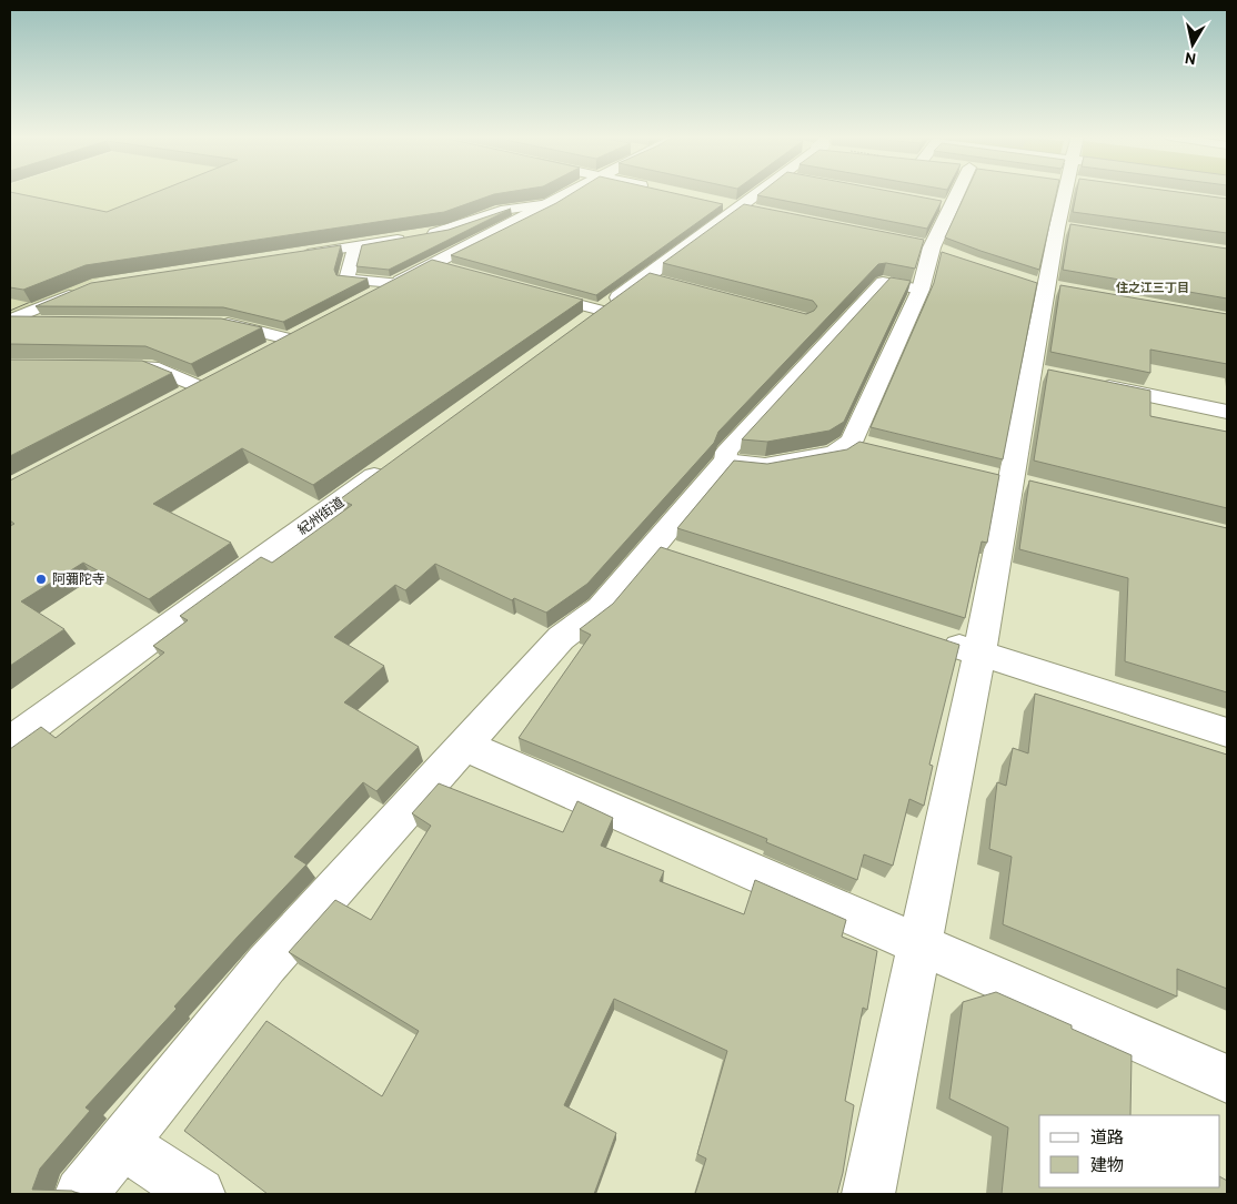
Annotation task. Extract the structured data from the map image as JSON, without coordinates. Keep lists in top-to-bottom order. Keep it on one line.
{"streets":{"street":["紀州街道"]},"districts":["住之江三丁目"],"places":["阿彌陀寺"],"legend":["道路","建物"],"north":"bottom"}
